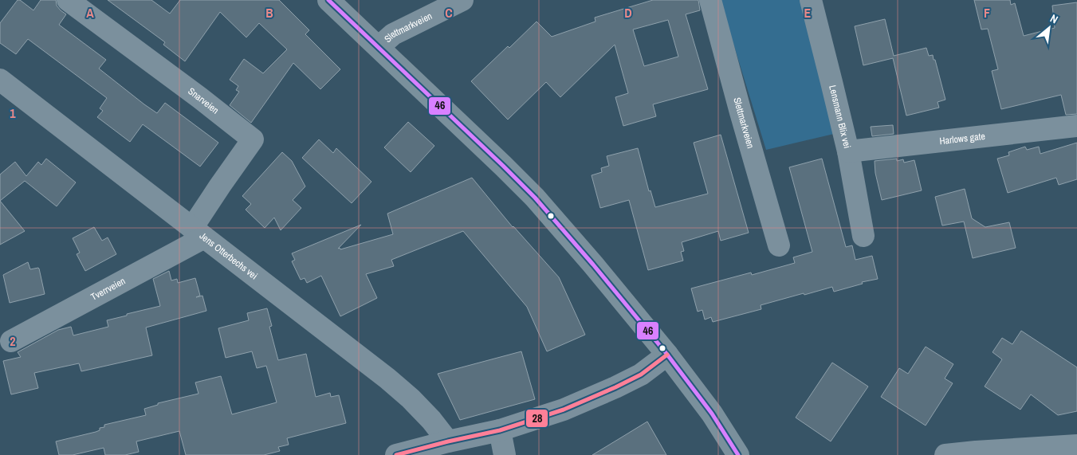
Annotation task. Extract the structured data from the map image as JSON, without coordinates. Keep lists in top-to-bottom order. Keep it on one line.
{"streets":{"street":["Slettmarkveien","Snarveien","Lensmann Blix vei","Harlows gate","Jens Otterbechs vei","Tverrveien"]},"crossings":[["Snarveien","Jens Otterbechs vei"],["Snarveien","Tverrveien"],["Lensmann Blix vei","Harlows gate"],["Jens Otterbechs vei","Tverrveien"]],"lines":["transit line 46","transit line 28"],"north":"top right","grid":{"columns":["A","B","C","D","E","F"],"rows":["1","2"]}}
